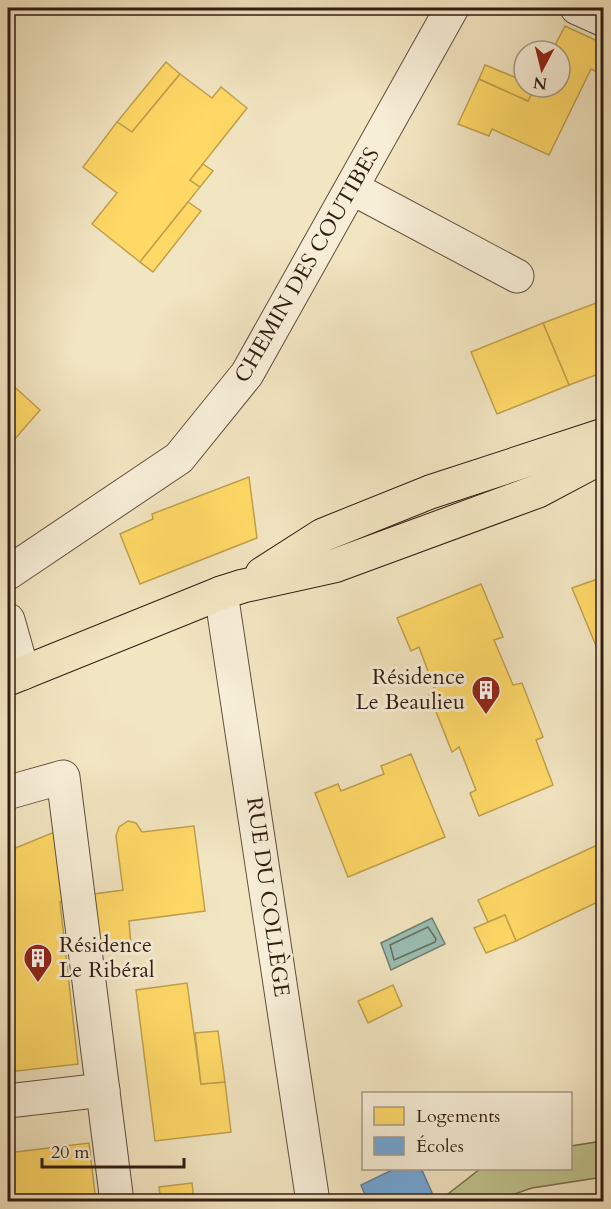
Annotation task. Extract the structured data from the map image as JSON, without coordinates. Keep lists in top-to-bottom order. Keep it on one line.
{"streets":{"street":["CHEMIN DES COUTIBES","RUE DU COLLÈGE"]},"places":{"building":["Résidence Le Beaulieu","Résidence Le Ribéral"]},"legend":["Logements","Écoles"],"scale_bar":"20 m","north":"bottom"}
